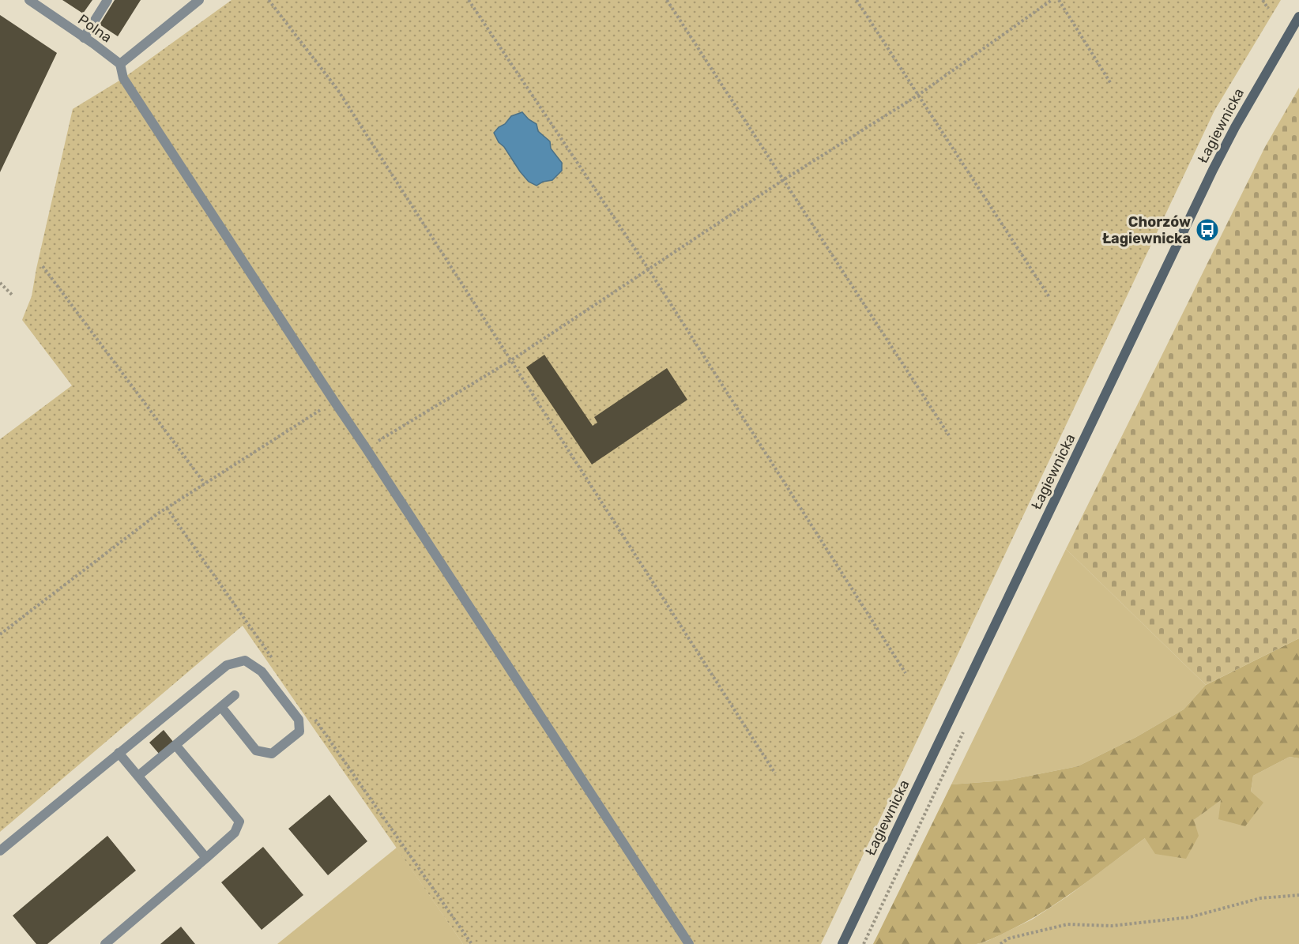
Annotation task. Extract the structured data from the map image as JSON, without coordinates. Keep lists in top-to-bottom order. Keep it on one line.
{"streets":{"street":["Polna","Łagiewnicka"]},"places":{"bus stop":["Chorzów Łagiewnicka"]}}
